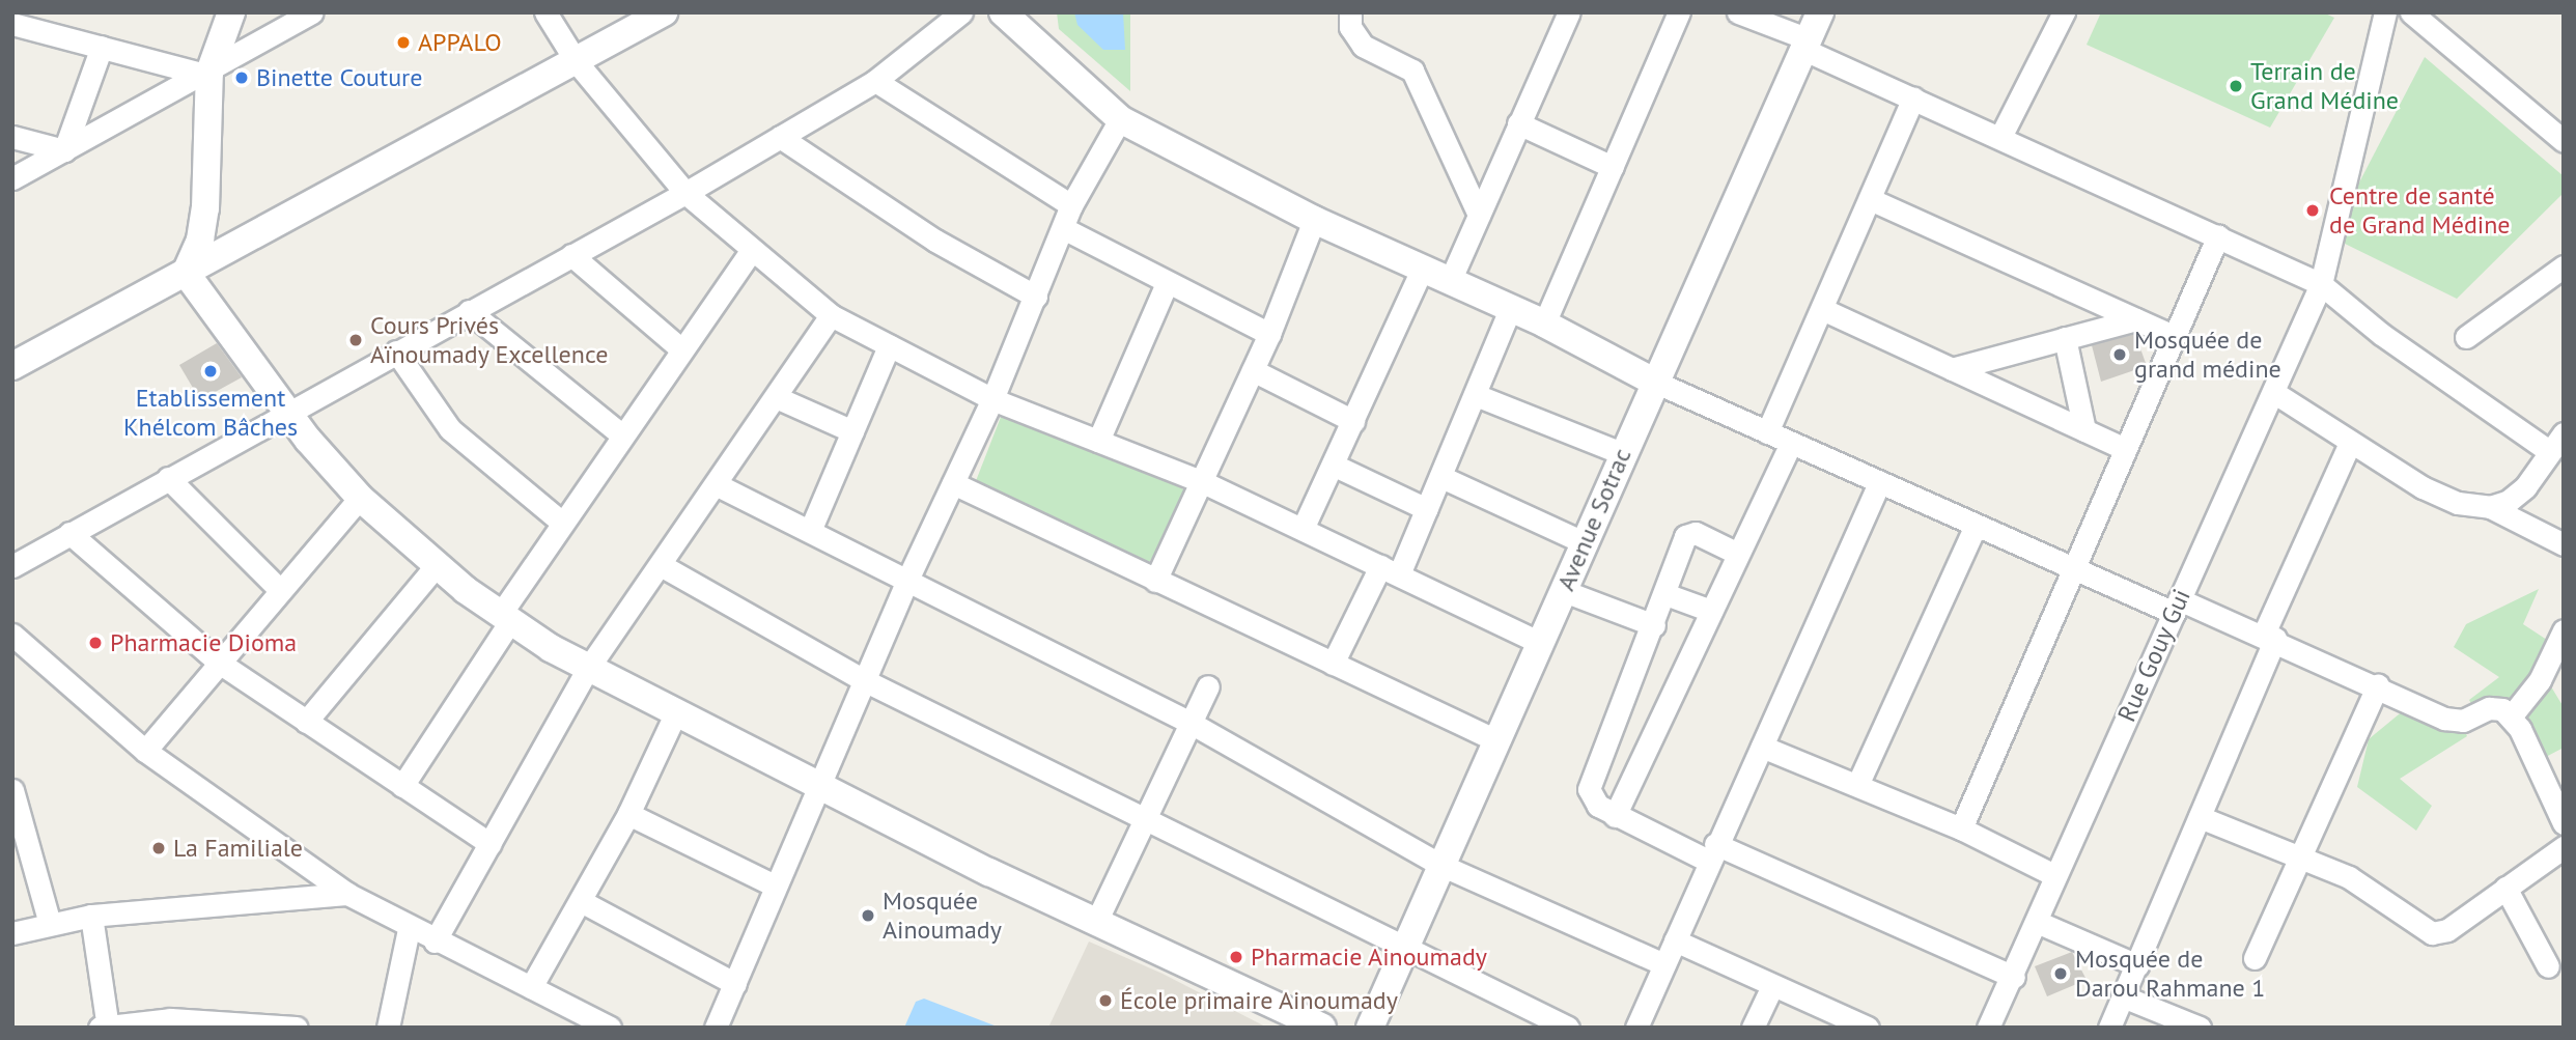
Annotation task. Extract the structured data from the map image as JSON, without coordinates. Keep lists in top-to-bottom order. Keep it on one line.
{"streets":{"street":["Avenue Sotrac","Rue Gouy Gui"]},"places":["APPALO","Binette Couture","Terrain de Grand Médine","Centre de santé de Grand Médine","Cours Privés Aïnoumady Excellence","Mosquée de grand médine","Etablissement Khélcom Bâches","Pharmacie Dioma","La Familiale","Mosquée Ainoumady","Pharmacie Ainoumady","Mosquée de Darou Rahmane 1","École primaire Ainoumady"]}
